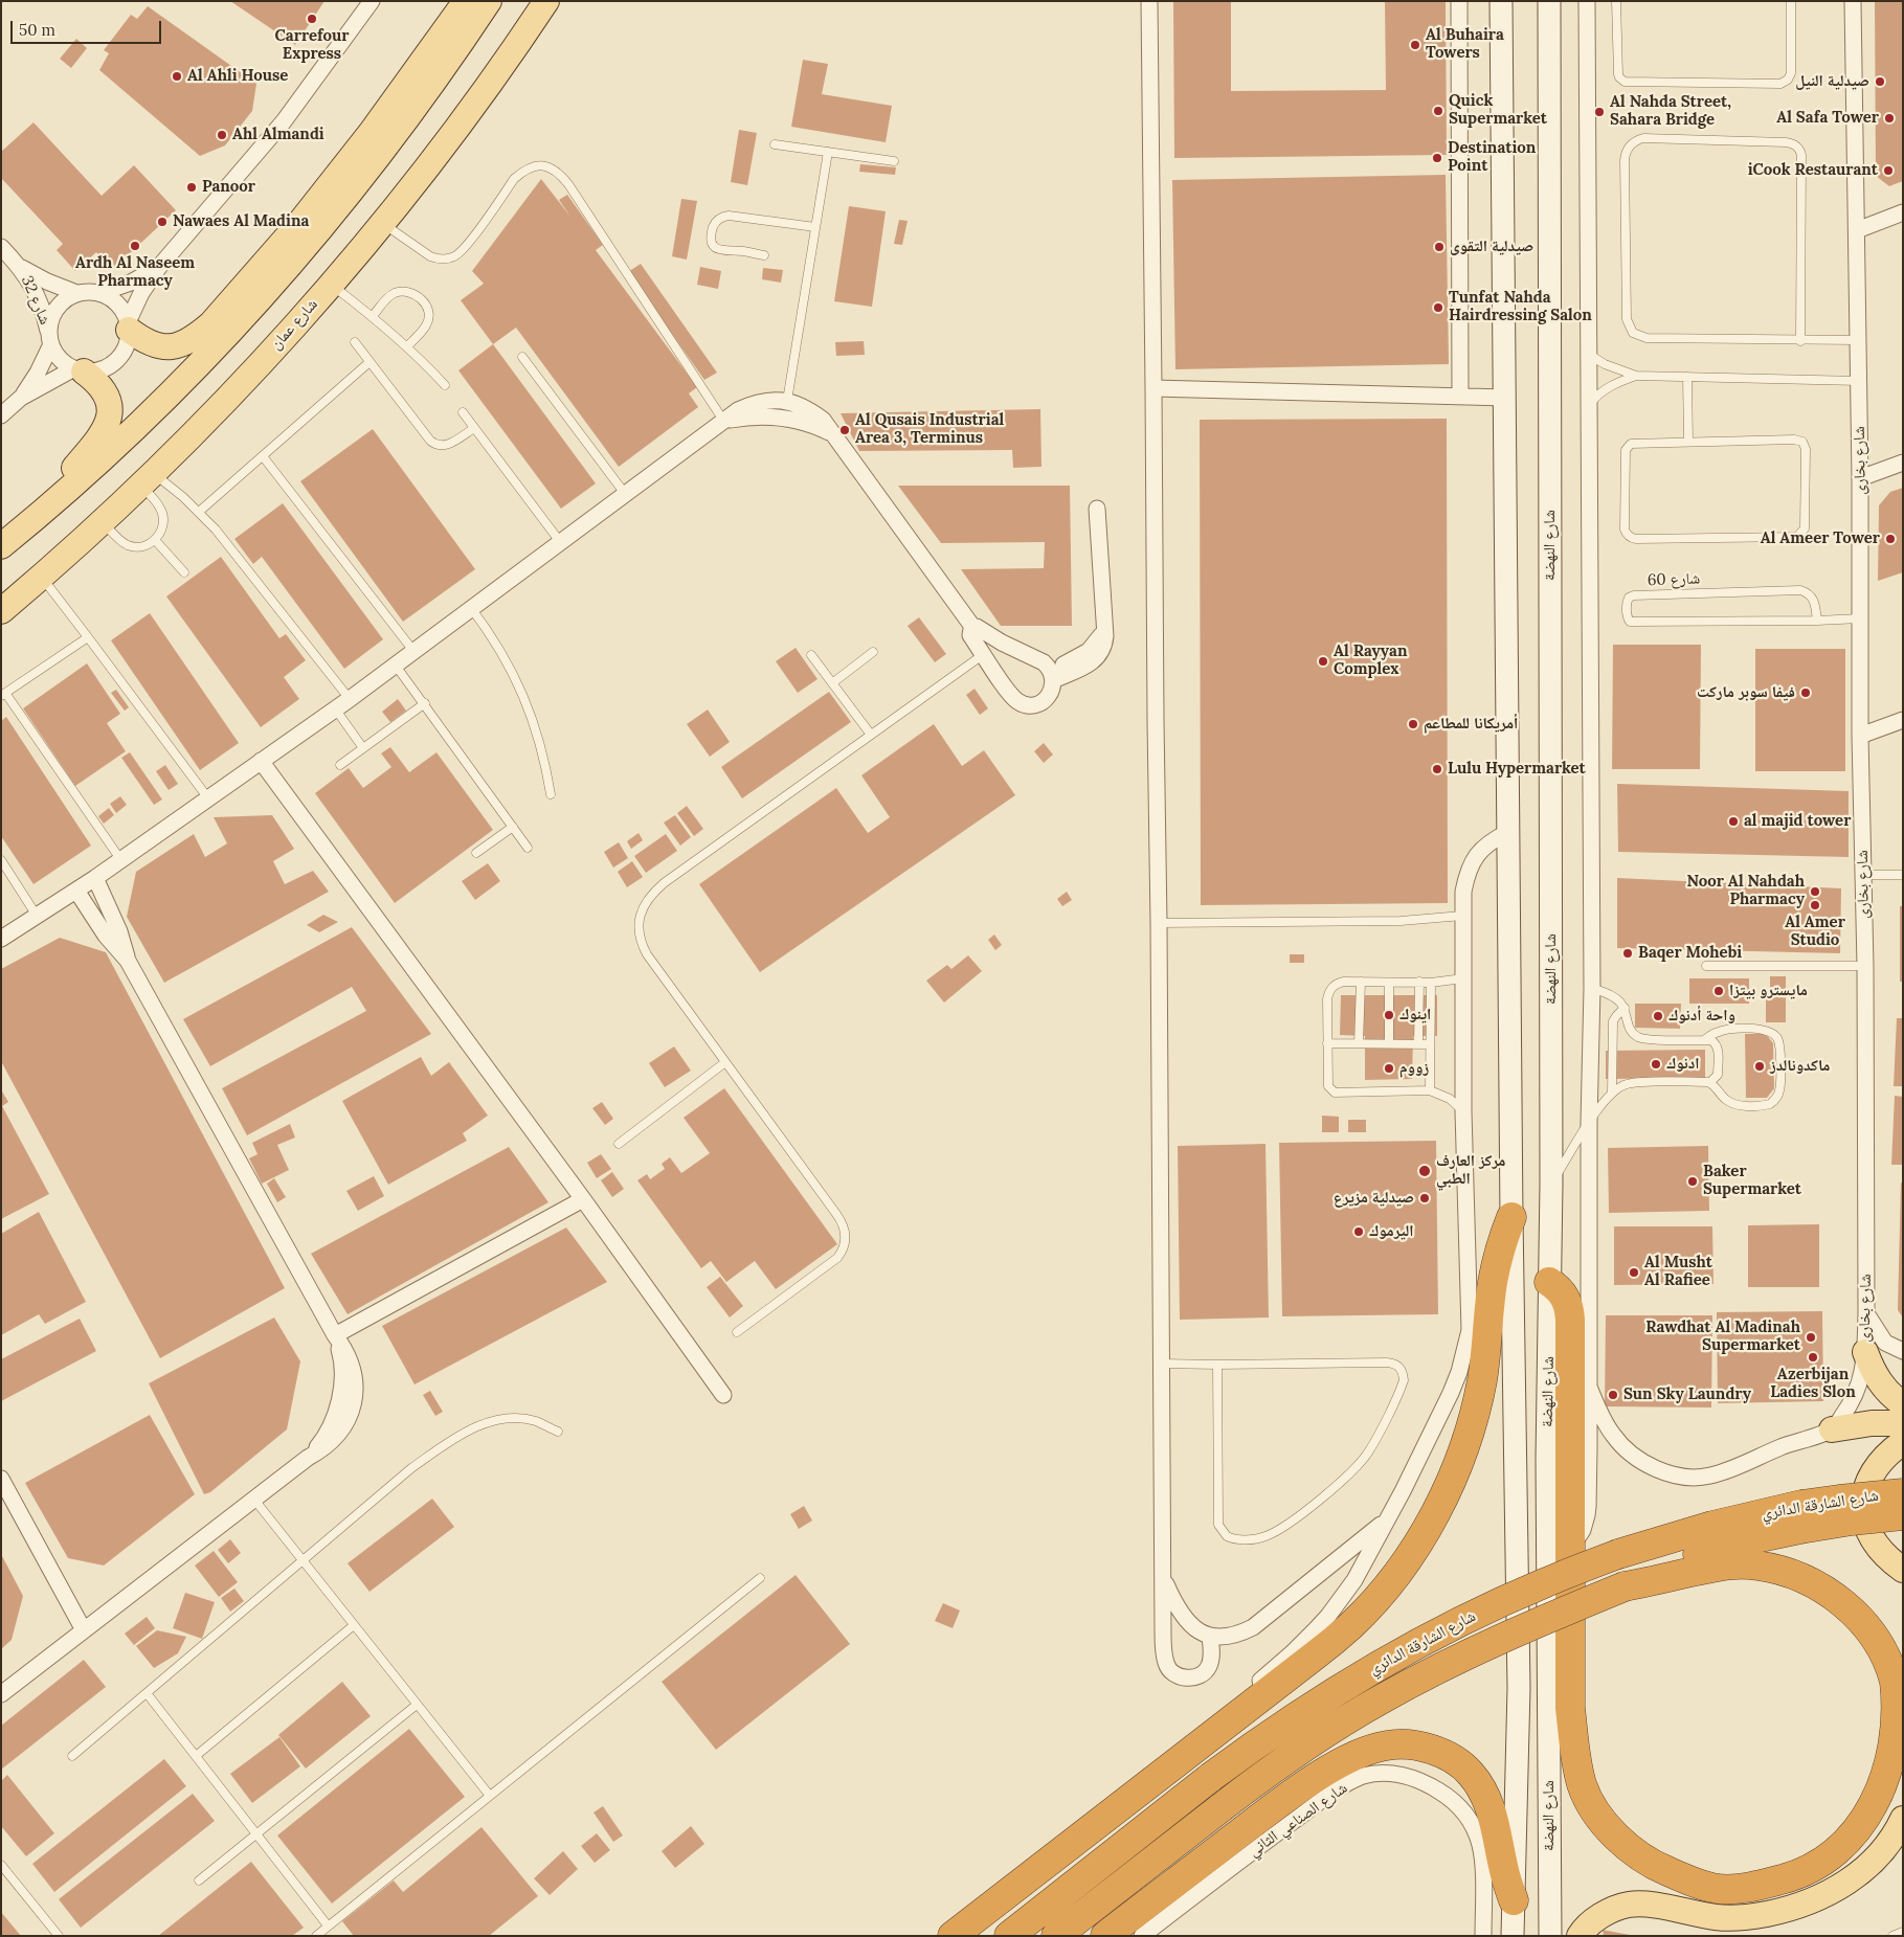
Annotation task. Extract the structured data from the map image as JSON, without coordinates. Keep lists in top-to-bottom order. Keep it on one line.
{"streets":{"highway":["شارع الشارقة الدائري"],"main road":["شارع عمان","شارع النهضة"],"street":["شارع 32","شارع بخارى","شارع الصناعي الثاني"],"lane":["شارع 60"]},"crossings":[["شارع بخارى","شارع 60"]],"places":["Carrefour Express","Al Buhaira Towers","Al Ahli House","صيدلية النيل","Quick Supermarket","Al Nahda Street, Sahara Bridge","Al Safa Tower","Ahl Almandi","Destination Point","iCook Restaurant","Panoor","Nawaes Al Madina","Ardh Al Naseem Pharmacy","صيدلية التقوى","Tunfat Nahda Hairdressing Salon","Al Qusais Industrial Area 3, Terminus","Al Ameer Tower","Al Rayyan Complex","فيفا سوبر ماركت","أمريكانا للمطاعم","Lulu Hypermarket","al majid tower","Noor Al Nahdah Pharmacy","Al Amer Studio","Baqer Mohebi","مايسترو بيتزا","اينوك","واحة أدنوك","ادنوك","ماكدونالدز","زووم","مركز العارف الطبي","Baker Supermarket","صيدلية مزيرع","اليرموك","Al Musht Al Rafiee","Rawdhat Al Madinah Supermarket","Azerbijan Ladies Slon","Sun Sky Laundry"],"scale_bar":"50 m"}
